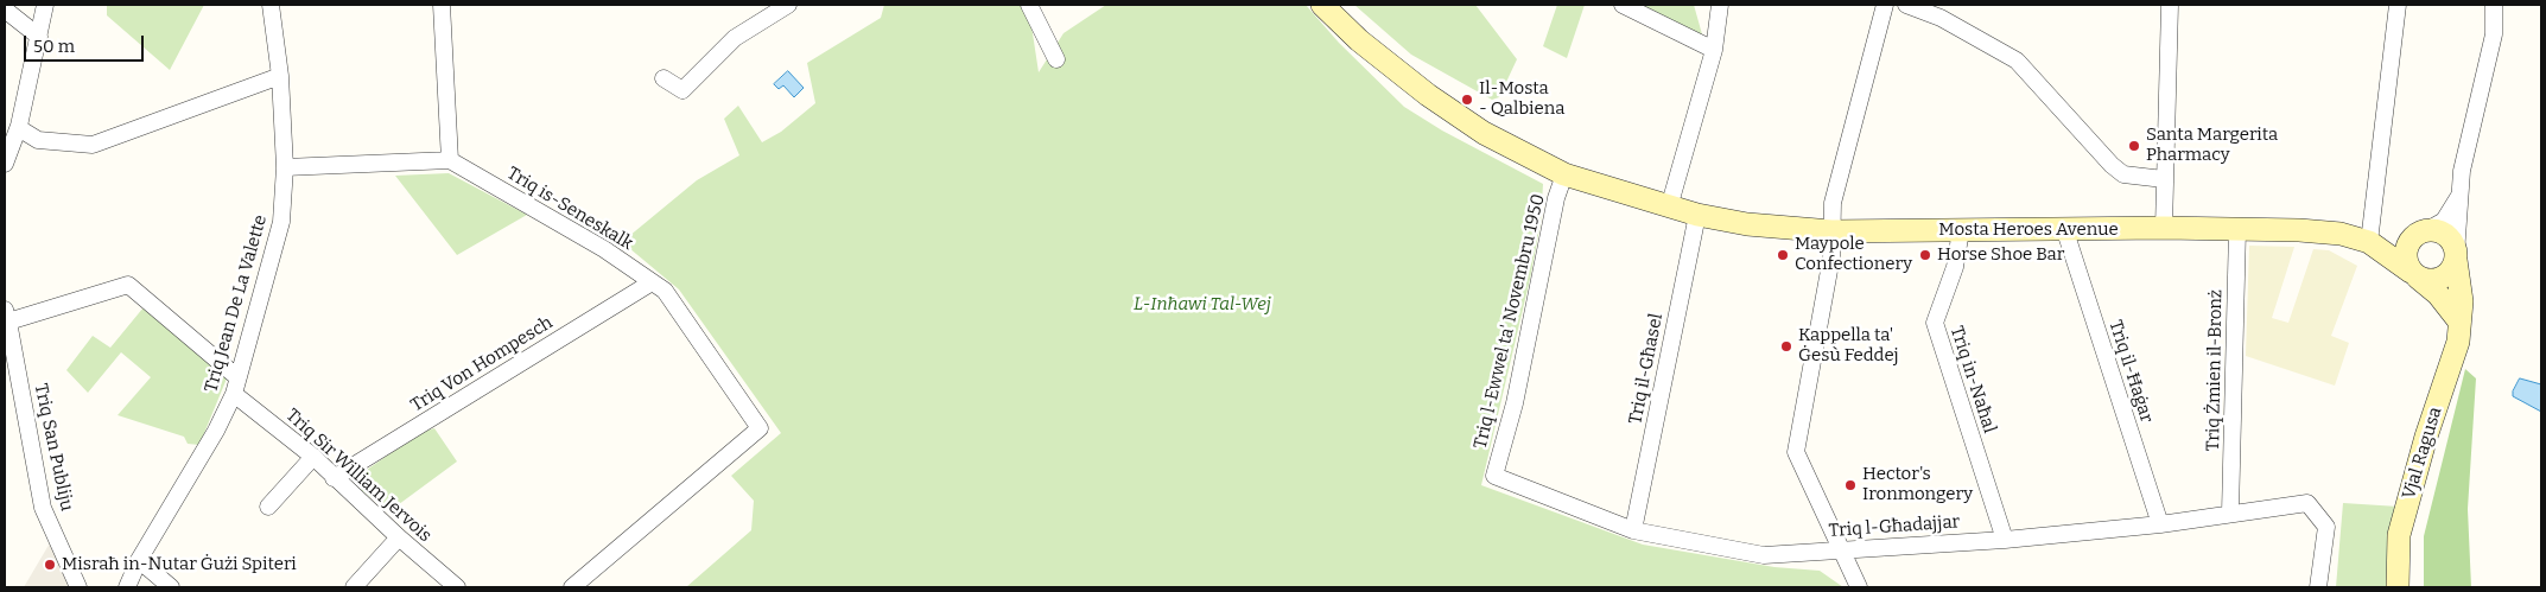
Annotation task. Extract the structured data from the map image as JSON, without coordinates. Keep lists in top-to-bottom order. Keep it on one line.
{"streets":{"street":["Triq is-Seneskalk","Mosta Heroes Avenue","Triq Jean De La Valette","Triq l-Ewwel ta' Novembru 1950","Triq Von Hompesch","Triq il-Għasel","Triq Żmien il-Bronż","Triq il-Ħaġar","Triq in-Naħal","Triq San Publiju","Vjal Ragusa","Triq Sir William Jervois","Triq l-Għadajjar"]},"crossings":[["Triq is-Seneskalk","Triq Von Hompesch"],["Mosta Heroes Avenue","Triq l-Ewwel ta' Novembru 1950"],["Mosta Heroes Avenue","Triq il-Għasel"],["Mosta Heroes Avenue","Triq Żmien il-Bronż"],["Mosta Heroes Avenue","Triq il-Ħaġar"],["Mosta Heroes Avenue","Triq in-Naħal"],["Mosta Heroes Avenue","Vjal Ragusa"],["Triq Jean De La Valette","Triq Sir William Jervois"],["Triq l-Ewwel ta' Novembru 1950","Triq l-Għadajjar"],["Triq Von Hompesch","Triq Sir William Jervois"],["Triq il-Għasel","Triq l-Għadajjar"],["Triq Żmien il-Bronż","Triq l-Għadajjar"],["Triq il-Ħaġar","Triq l-Għadajjar"],["Triq in-Naħal","Triq l-Għadajjar"],["Triq San Publiju","Triq Sir William Jervois"]],"parks":["L-Inħawi Tal-Wej"],"places":["Il-Mosta - Qalbiena","Santa Margerita Pharmacy","Maypole Confectionery","Horse Shoe Bar","Kappella ta' Ġesù Feddej","Hector's Ironmongery","Misraħ in-Nutar Ġużi Spiteri"],"scale_bar":"50 m"}
